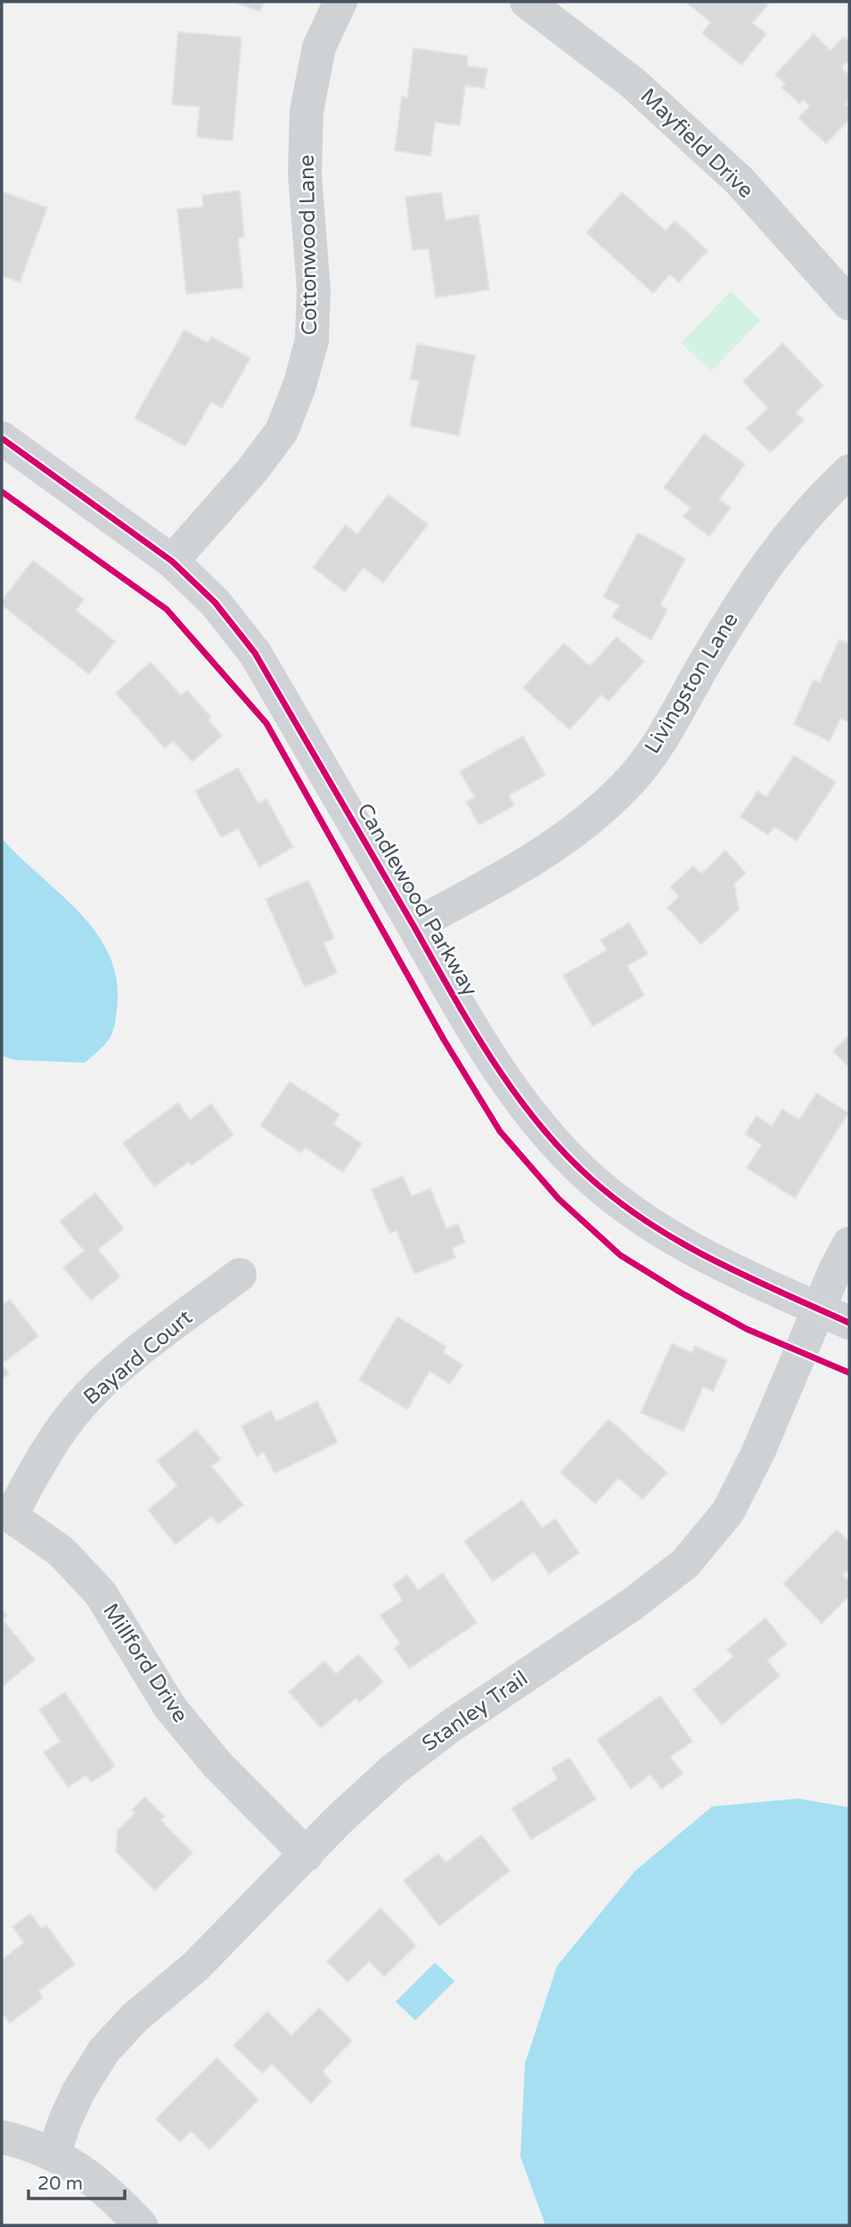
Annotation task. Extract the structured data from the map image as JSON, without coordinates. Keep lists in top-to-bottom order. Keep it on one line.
{"streets":{"street":["Mayfield Drive","Cottonwood Lane","Livingston Lane","Candlewood Parkway","Bayard Court","Millford Drive","Stanley Trail"]},"crossings":[["Cottonwood Lane","Candlewood Parkway"],["Livingston Lane","Candlewood Parkway"],["Candlewood Parkway","Stanley Trail"],["Bayard Court","Millford Drive"],["Millford Drive","Stanley Trail"]],"scale_bar":"20 m"}
